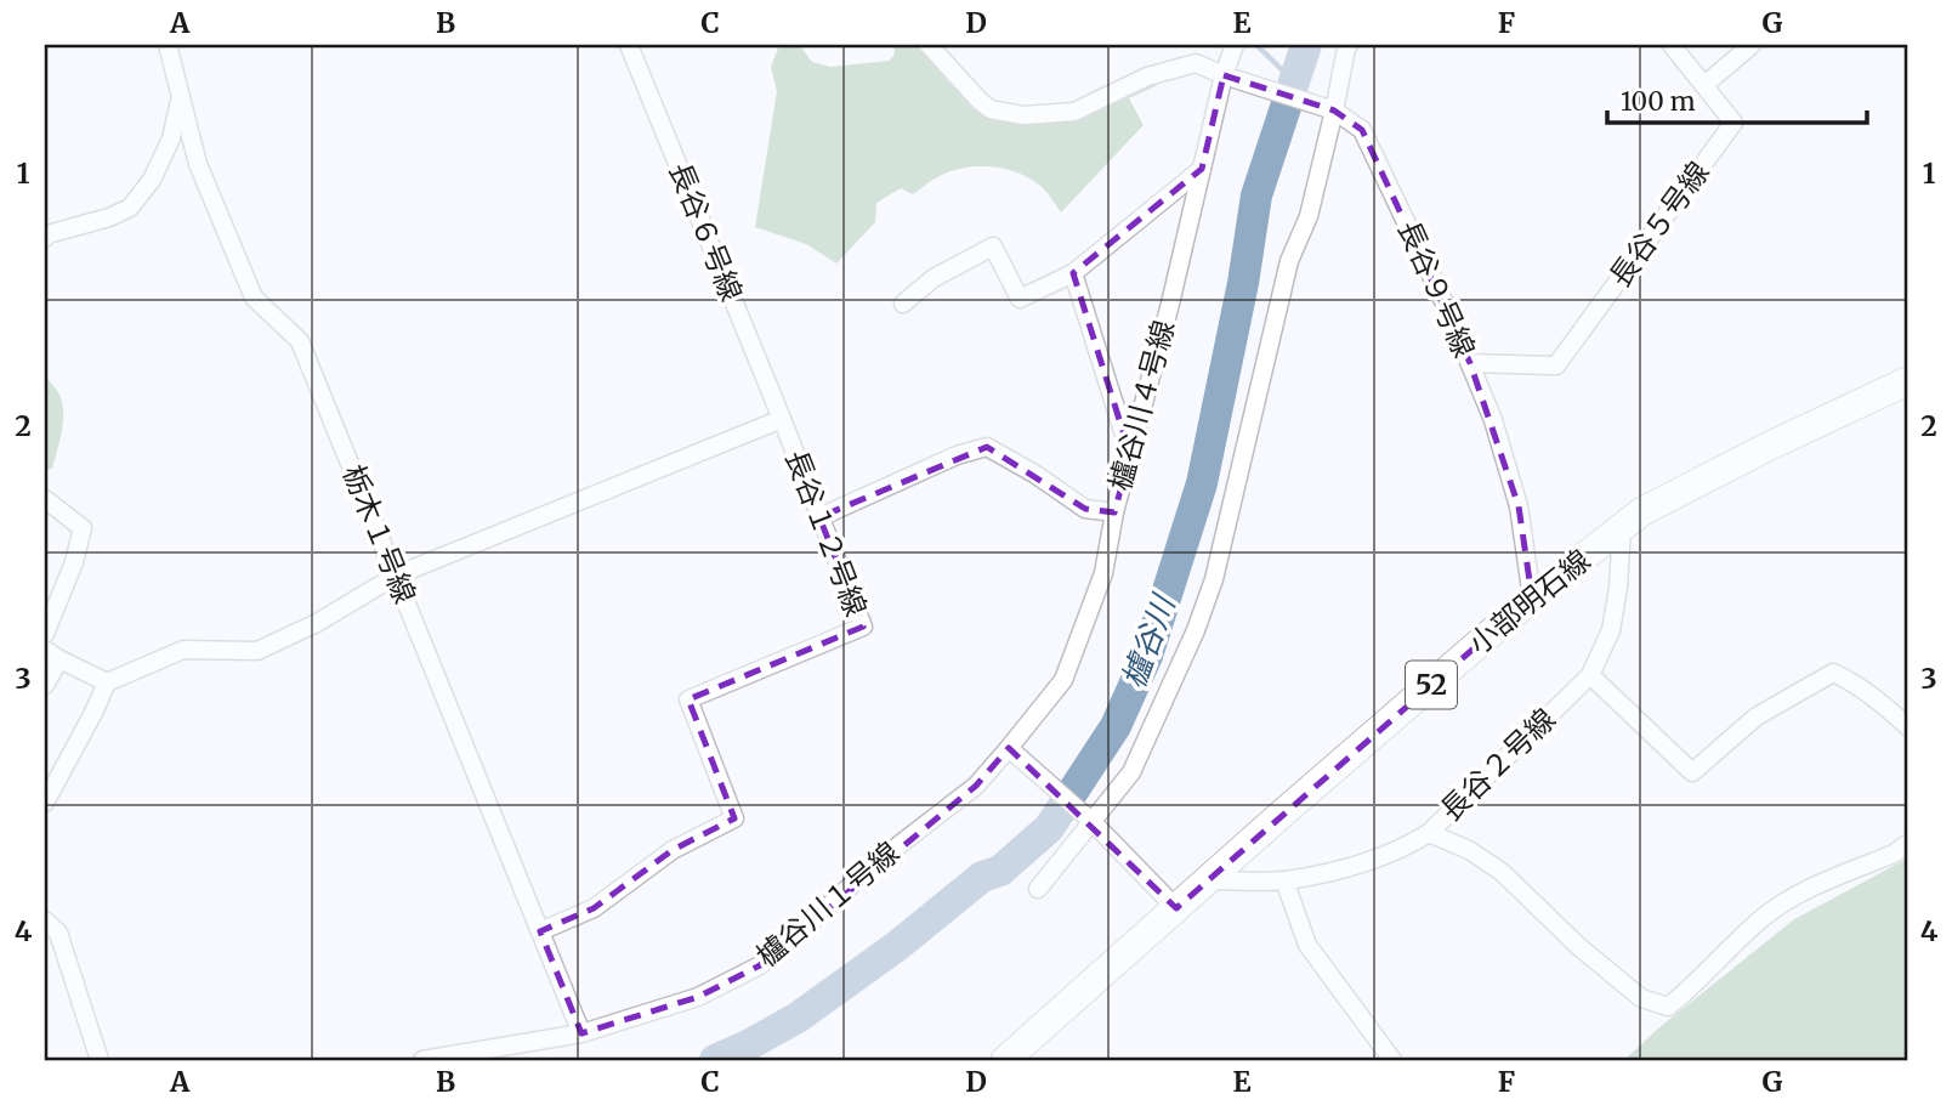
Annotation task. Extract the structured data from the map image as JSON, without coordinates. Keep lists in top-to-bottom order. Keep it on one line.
{"streets":{"main road":["小部明石線","52"],"street":["長谷５号線","長谷６号線","長谷９号線","櫨谷川４号線","長谷１２号線","栃木１号線","長谷２号線","櫨谷川１号線"]},"crossings":[["長谷５号線","長谷９号線"],["長谷６号線","長谷１２号線"],["長谷９号線","櫨谷川４号線"],["長谷９号線","小部明石線"],["櫨谷川４号線","櫨谷川１号線"],["長谷１２号線","栃木１号線"],["栃木１号線","櫨谷川１号線"]],"water":["櫨谷川"],"scale_bar":"100 m","grid":{"columns":["A","B","C","D","E","F","G"],"rows":["1","2","3","4"]}}
